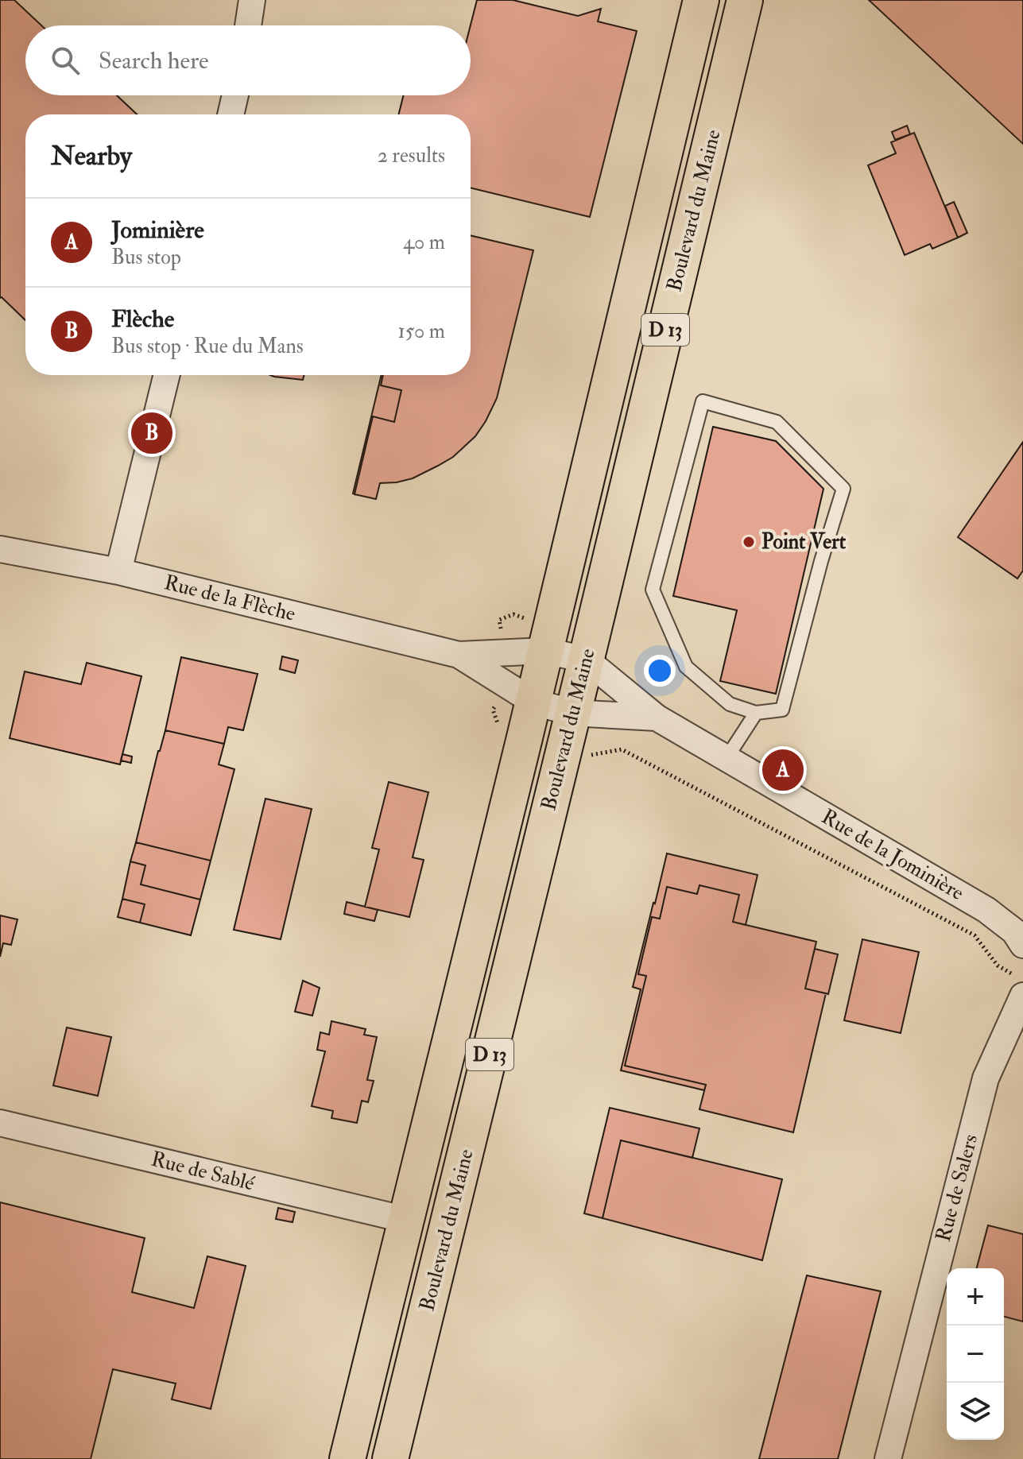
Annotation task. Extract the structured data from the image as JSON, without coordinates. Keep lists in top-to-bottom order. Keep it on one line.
{"streets":{"main road":["Boulevard du Maine","D 13"],"street":["Rue de la Flèche","Rue de la Jominière","Rue de Sablé","Rue de Salers"]},"crossings":[["Boulevard du Maine","Rue de la Jominière"],["Boulevard du Maine","Rue de Sablé"]],"places":["Point Vert"],"page":{"search":"Search here","heading":["Nearby","2 results"],"list":[{"mark":"A","name":"Jominière","note":"Bus stop","value":"40 m"},{"mark":"B","name":"Flèche","note":"Bus stop · Rue du Mans","value":"150 m"}],"pins":["B","A"],"map_buttons":["+","−"]}}
